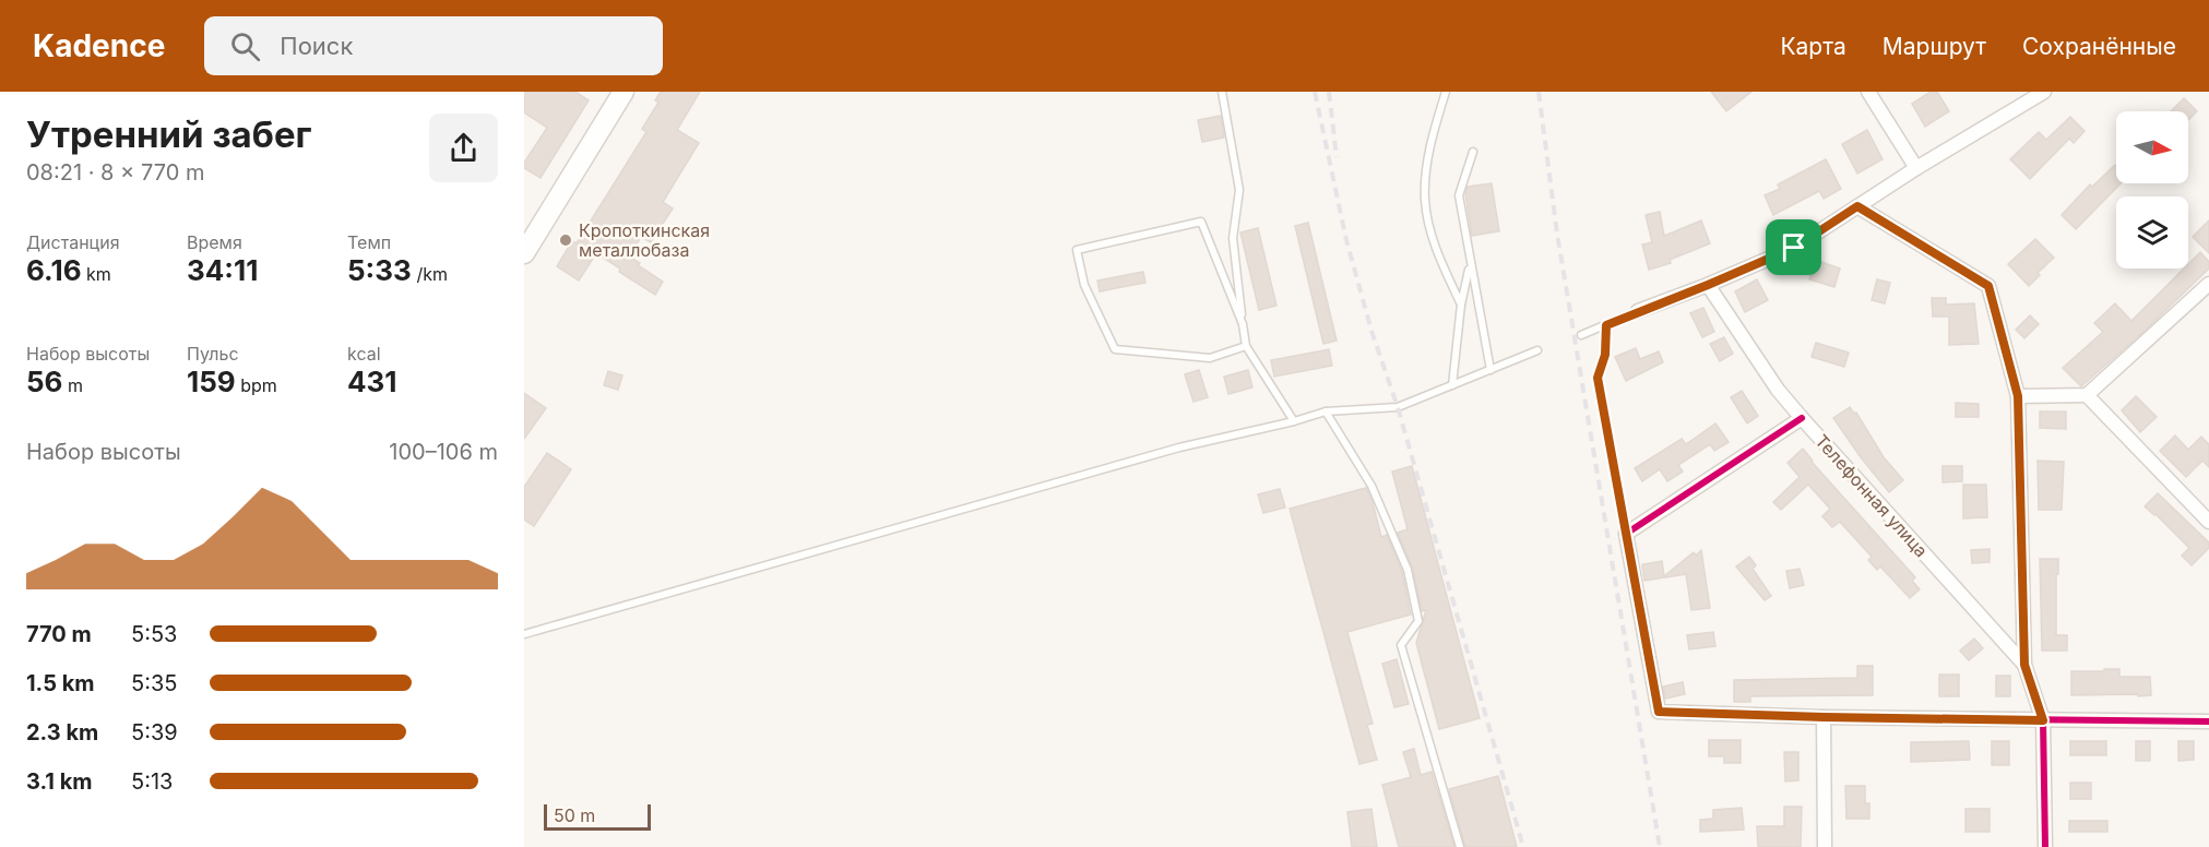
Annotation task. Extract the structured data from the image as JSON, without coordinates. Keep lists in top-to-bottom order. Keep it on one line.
{"streets":{"street":["Телефонная улица"]},"places":["Кропоткинская металлобаза"],"scale_bar":"50 m","north":"right","page":{"header":"Kadence","search":"Поиск","nav":["Карта","Маршрут","Сохранённые"],"heading":["Утренний забег","08:21 · 8 × 770 m"],"stats":[["Дистанция","6.16 km"],["Время","34:11"],["Темп","5:33 /km"],["Набор высоты","56 m"],["Пульс","159 bpm"],["kcal","431"]],"chart":["Набор высоты","100–106 m"],"list":[{"name":"770 m","note":"5:53"},{"name":"1.5 km","note":"5:35"},{"name":"2.3 km","note":"5:39"},{"name":"3.1 km","note":"5:13"}],"scale":"50 m"}}
